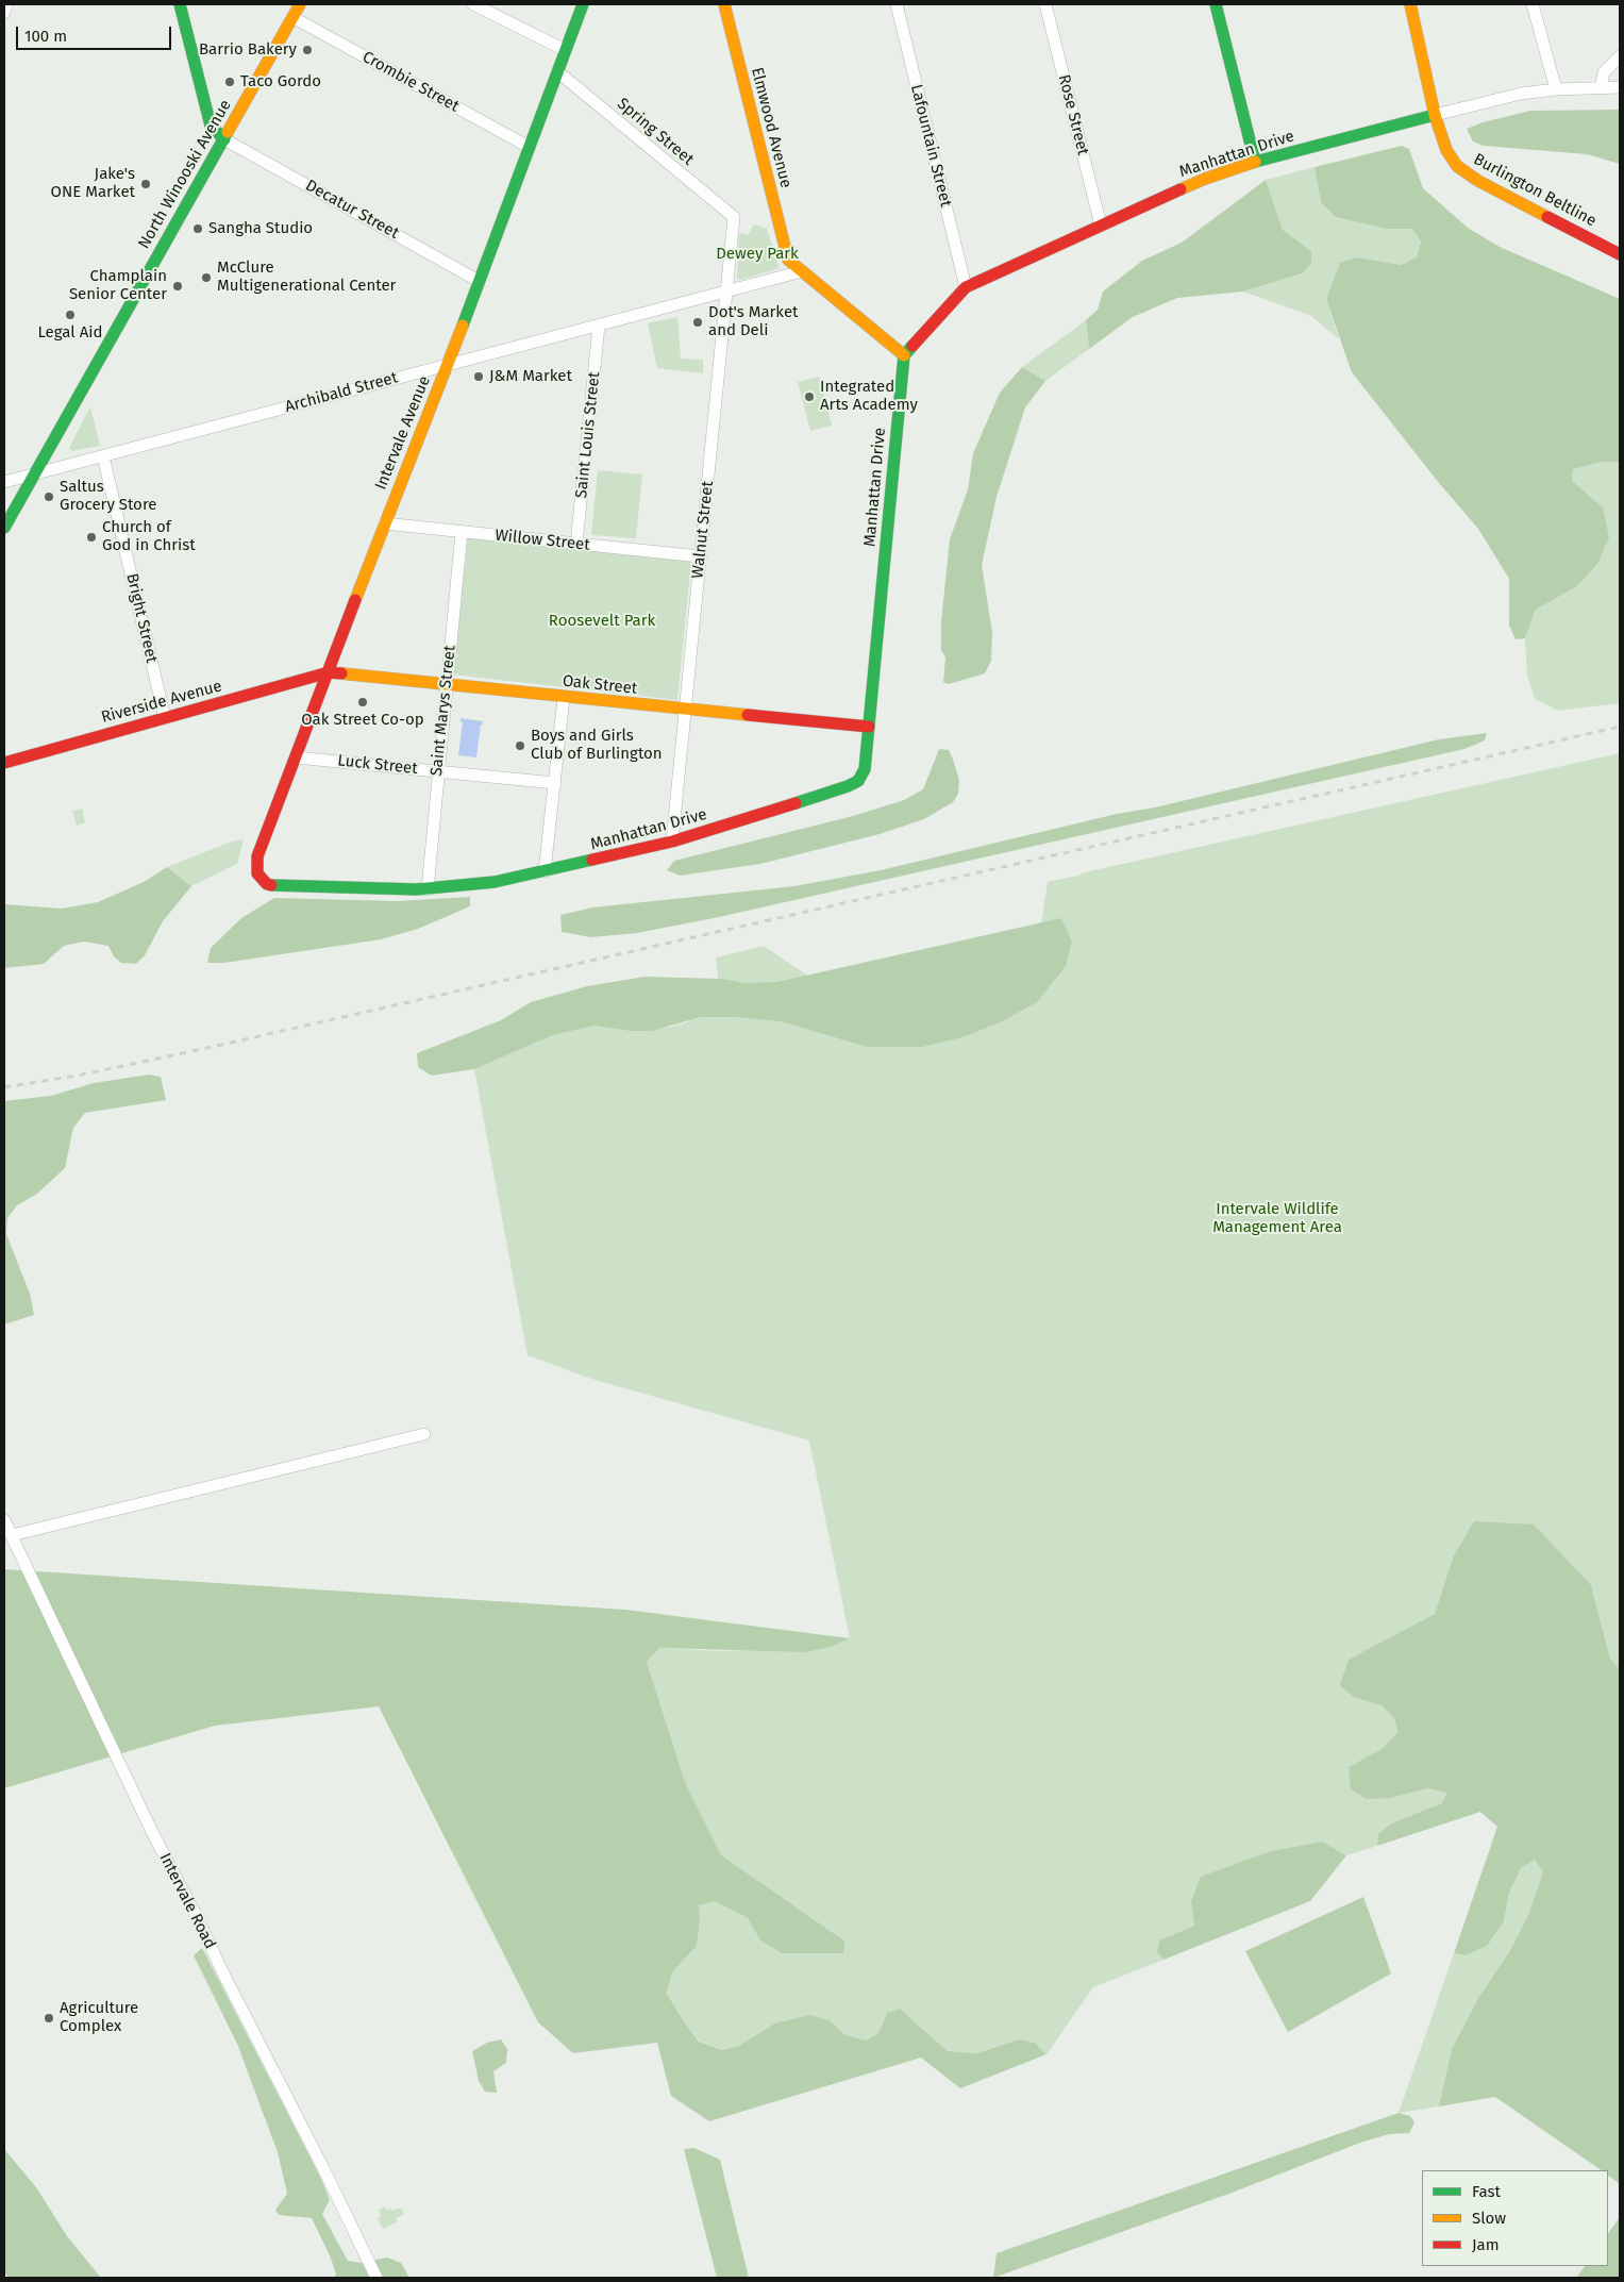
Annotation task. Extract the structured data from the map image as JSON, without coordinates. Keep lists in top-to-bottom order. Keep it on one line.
{"streets":{"street":["Crombie Street","Rose Street","Elmwood Avenue","Spring Street","Lafountain Street","Manhattan Drive","North Winooski Avenue","Burlington Beltline","Decatur Street","Archibald Street","Intervale Avenue","Saint Louis Street","Walnut Street","Willow Street","Bright Street","Oak Street","Riverside Avenue","Saint Marys Street","Luck Street","Intervale Road"]},"crossings":[["Crombie Street","North Winooski Avenue"],["Crombie Street","Intervale Avenue"],["Rose Street","Manhattan Drive"],["Elmwood Avenue","Archibald Street"],["Spring Street","Intervale Avenue"],["Spring Street","Walnut Street"],["Lafountain Street","Manhattan Drive"],["Manhattan Drive","Burlington Beltline"],["Manhattan Drive","Intervale Avenue"],["Manhattan Drive","Walnut Street"],["Manhattan Drive","Oak Street"],["Manhattan Drive","Saint Marys Street"],["North Winooski Avenue","Decatur Street"],["North Winooski Avenue","Archibald Street"],["Decatur Street","Intervale Avenue"],["Archibald Street","Intervale Avenue"],["Archibald Street","Saint Louis Street"],["Archibald Street","Walnut Street"],["Archibald Street","Bright Street"],["Intervale Avenue","Willow Street"],["Intervale Avenue","Oak Street"],["Intervale Avenue","Riverside Avenue"],["Intervale Avenue","Luck Street"],["Saint Louis Street","Willow Street"],["Walnut Street","Willow Street"],["Walnut Street","Oak Street"],["Willow Street","Saint Marys Street"],["Bright Street","Riverside Avenue"],["Oak Street","Riverside Avenue"],["Oak Street","Saint Marys Street"],["Saint Marys Street","Luck Street"]],"parks":["Dewey Park","Roosevelt Park","Intervale Wildlife Management Area"],"places":["Barrio Bakery","Taco Gordo","Jake's ONE Market","Sangha Studio","McClure Multigenerational Center","Champlain Senior Center","Legal Aid","Dot's Market and Deli","J&M Market","Integrated Arts Academy","Saltus Grocery Store","Church of God in Christ","Oak Street Co-op","Boys and Girls Club of Burlington","Agriculture Complex"],"legend":["Fast","Slow","Jam"],"scale_bar":"100 m"}
